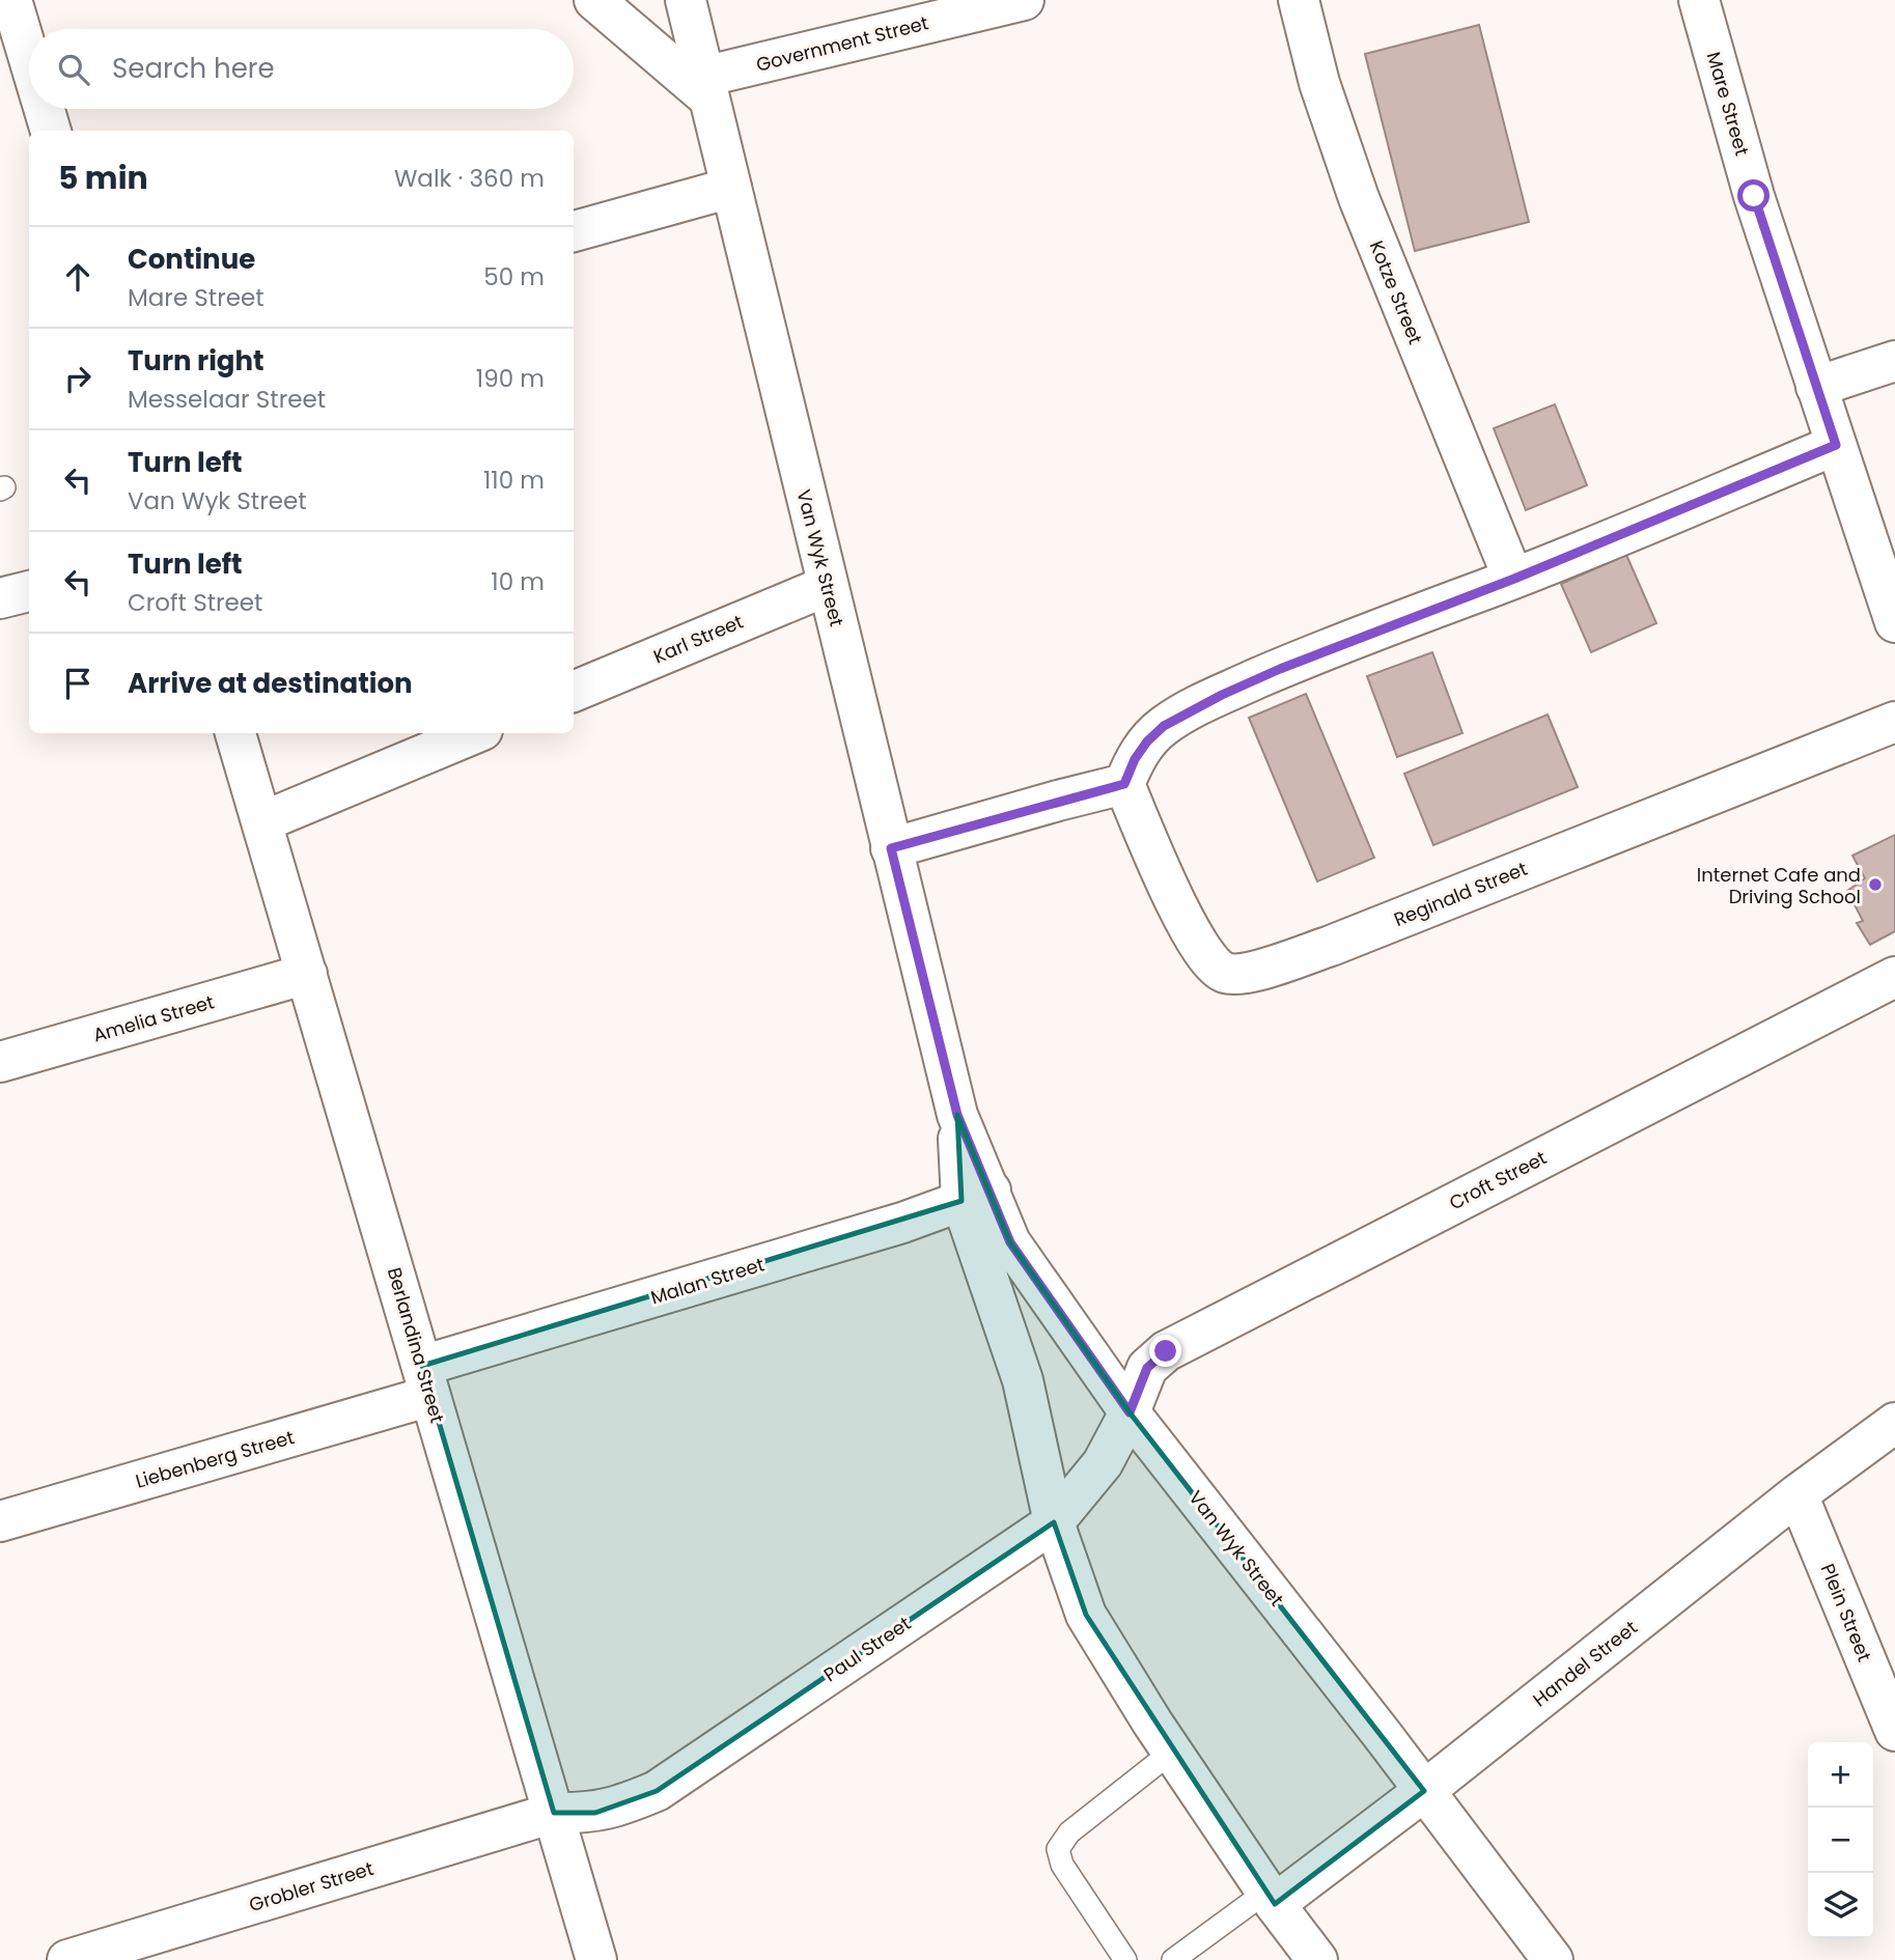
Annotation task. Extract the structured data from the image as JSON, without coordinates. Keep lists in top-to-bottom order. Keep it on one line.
{"streets":{"street":["Government Street","Mare Street","Kotze Street","Van Wyk Street","Karl Street","Reginald Street","Amelia Street","Croft Street","Malan Street","Berlandina Street","Liebenberg Street","Plein Street","Paul Street","Handel Street","Grobler Street"]},"crossings":[["Government Street","Van Wyk Street"],["Van Wyk Street","Karl Street"],["Van Wyk Street","Croft Street"],["Van Wyk Street","Malan Street"],["Van Wyk Street","Paul Street"],["Van Wyk Street","Handel Street"],["Amelia Street","Berlandina Street"],["Croft Street","Paul Street"],["Malan Street","Berlandina Street"],["Malan Street","Liebenberg Street"],["Berlandina Street","Liebenberg Street"],["Berlandina Street","Paul Street"],["Berlandina Street","Grobler Street"],["Plein Street","Handel Street"],["Paul Street","Grobler Street"]],"places":["Internet Cafe and Driving School"],"page":{"search":"Search here","heading":["5 min","Walk · 360 m"],"list":[["Continue","Mare Street","50 m"],["Turn right","Messelaar Street","190 m"],["Turn left","Van Wyk Street","110 m"],["Turn left","Croft Street","10 m"],"Arrive at destination"],"map_buttons":["+","−"]}}
